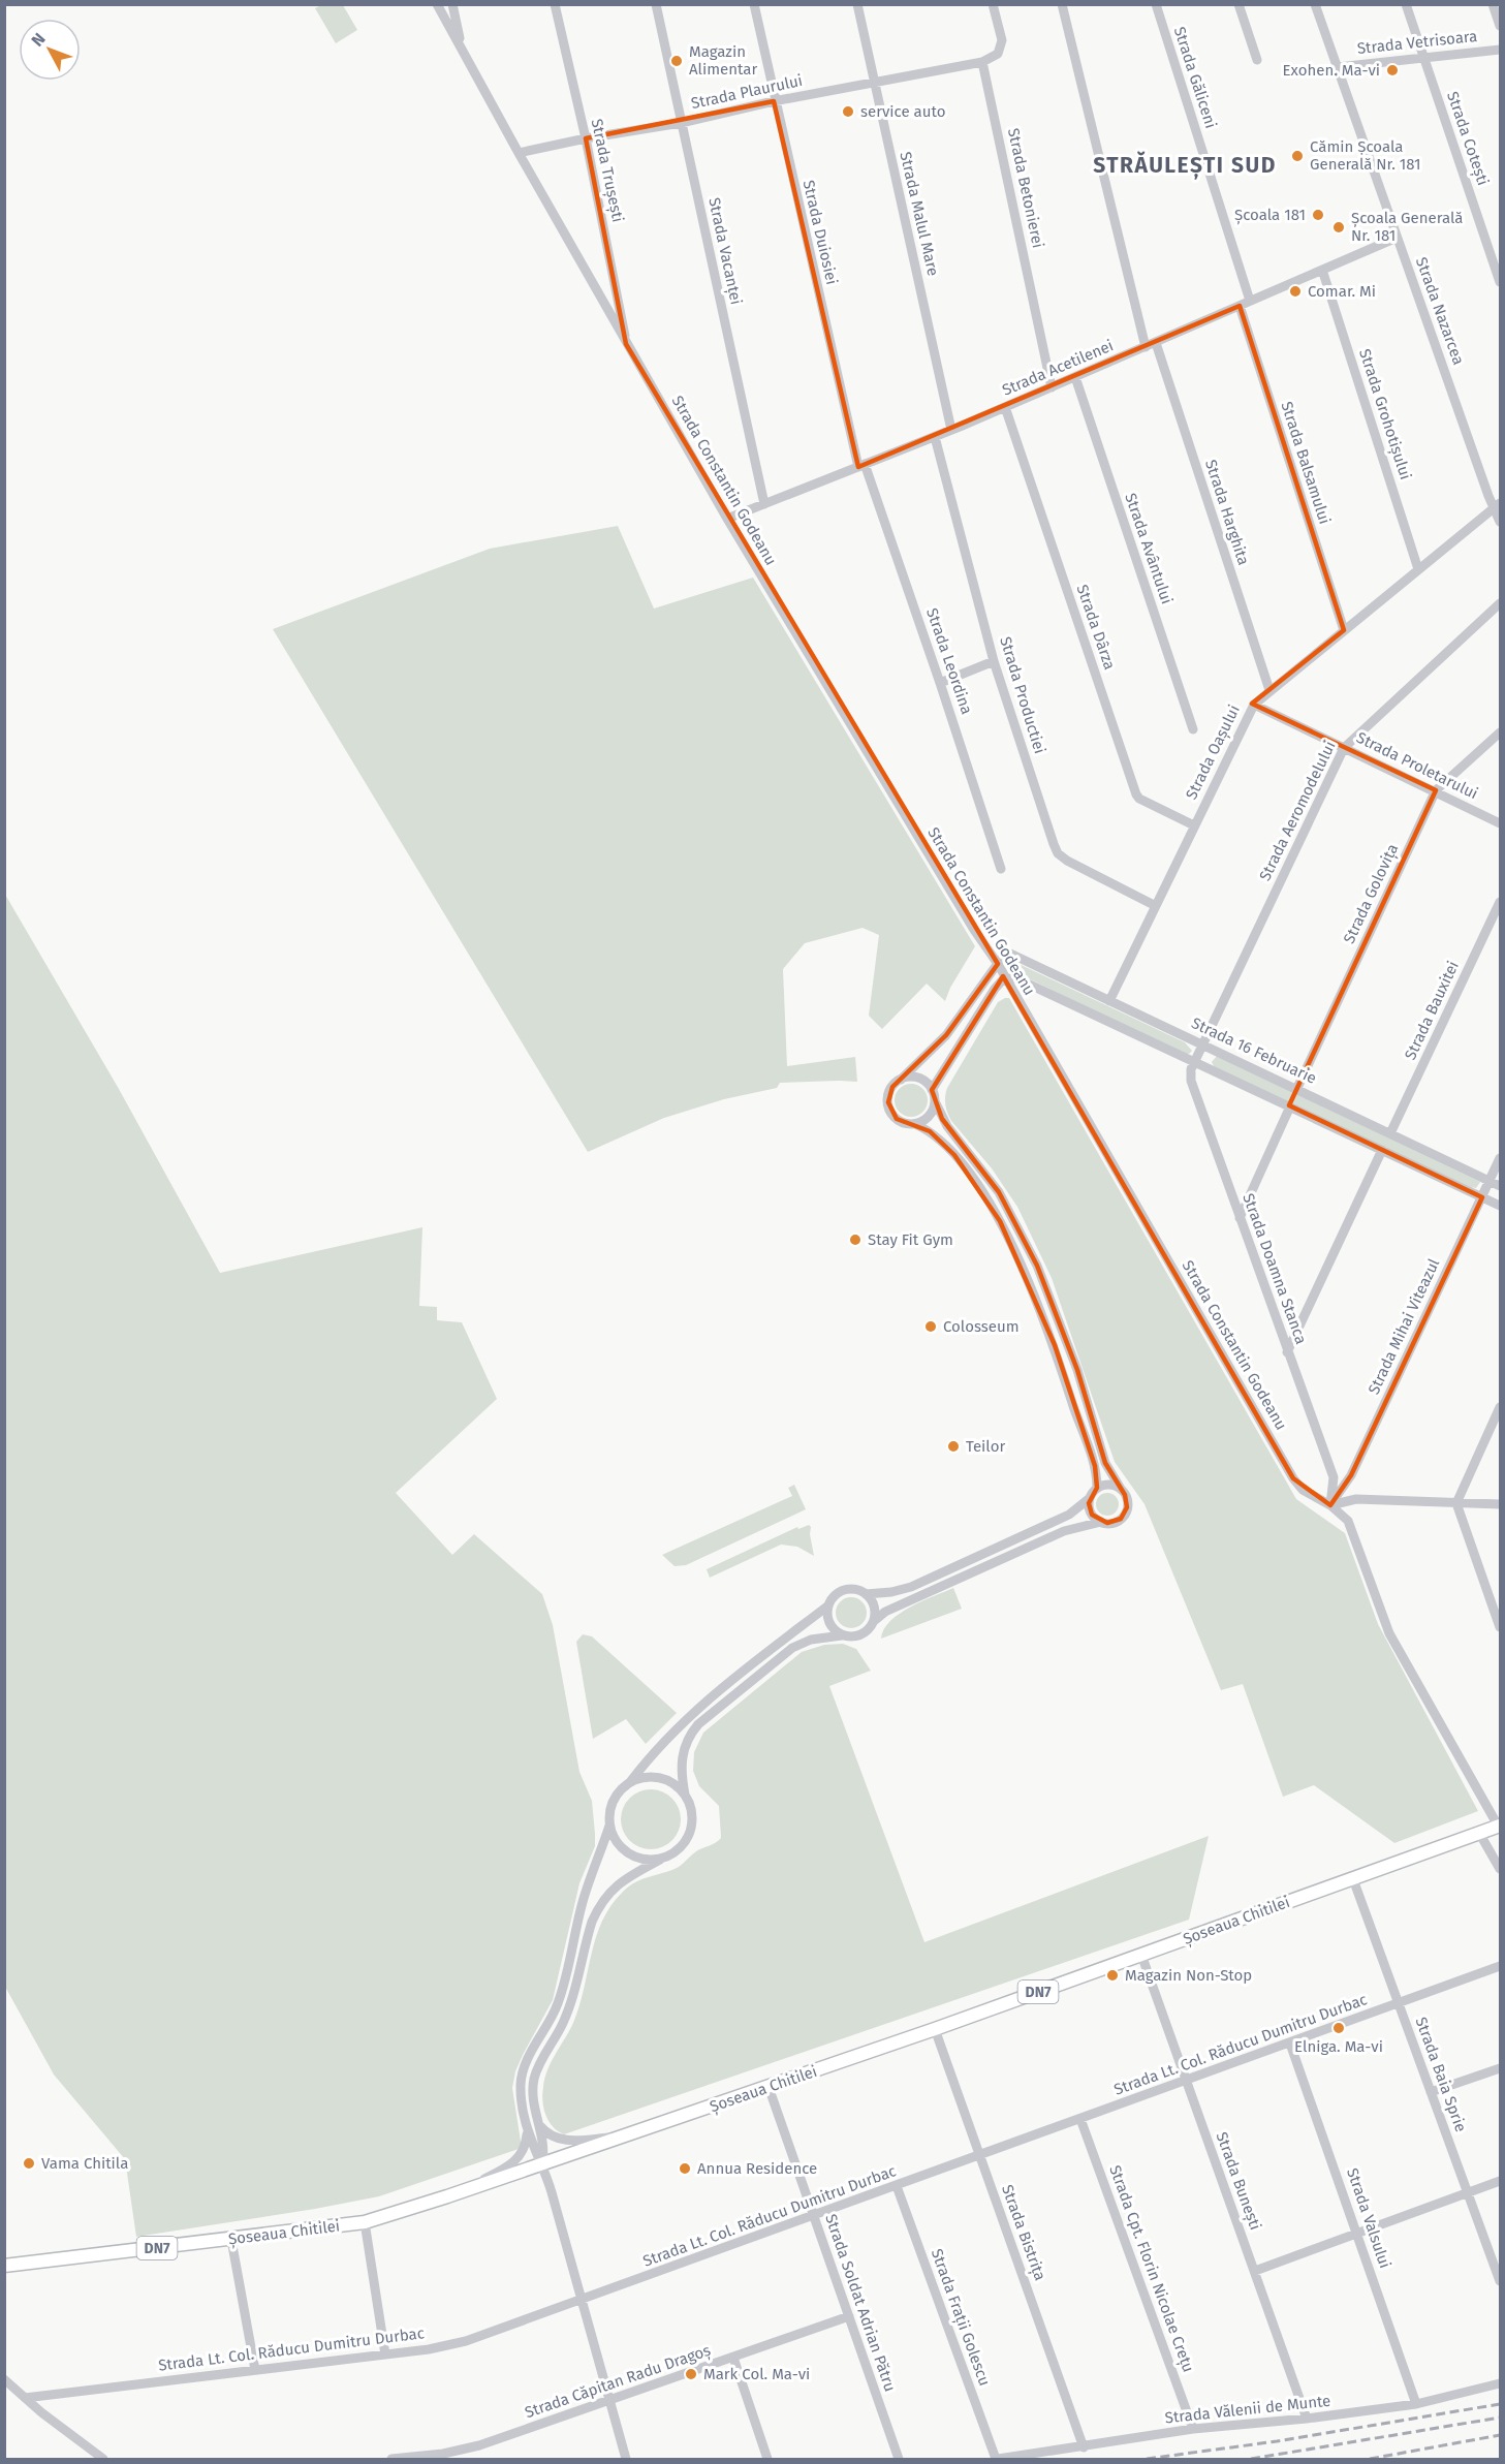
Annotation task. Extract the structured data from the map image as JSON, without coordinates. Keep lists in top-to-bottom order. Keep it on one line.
{"streets":{"main road":["Șoseaua Chitilei","DN7"],"street":["Strada Vetrisoara","Strada Găliceni","Strada Plaurului","Strada Cotești","Strada Trușești","Strada Betonierei","Strada Malul Mare","Strada Duiosiei","Strada Vacanței","Strada Nazarcea","Strada Acetilenei","Strada Grohotișului","Strada Balsamului","Strada Constantin Godeanu","Strada Harghita","Strada Avântului","Strada Dârza","Strada Leordina","Strada Productiei","Strada Oașului","Strada Proletarului","Strada Aeromodelului","Strada Golovița","Strada Bauxitei","Strada 16 Februarie","Strada Doamna Stanca","Strada Mihai Viteazul","Strada Lt. Col. Răducu Dumitru Durbac","Strada Baia Sprie","Strada Bunești","Strada Valsului","Strada Bistrița","Strada Cpt. Florin Nicolae Crețu","Strada Soldat Adrian Pătru","Strada Frații Golescu","Strada Căpitan Radu Dragoș","Strada Vălenii de Munte"]},"crossings":[["Strada Vetrisoara","Strada Cotești"],["Strada Vetrisoara","Strada Nazarcea"],["Strada Găliceni","Strada Acetilenei"],["Strada Plaurului","Strada Trușești"],["Strada Plaurului","Strada Betonierei"],["Strada Plaurului","Strada Malul Mare"],["Strada Plaurului","Strada Duiosiei"],["Strada Plaurului","Strada Vacanței"],["Strada Plaurului","Strada Constantin Godeanu"],["Strada Trușești","Strada Constantin Godeanu"],["Strada Betonierei","Strada Acetilenei"],["Strada Malul Mare","Strada Acetilenei"],["Strada Duiosiei","Strada Acetilenei"],["Strada Duiosiei","Strada Leordina"],["Strada Vacanței","Strada Acetilenei"],["Strada Nazarcea","Strada Acetilenei"],["Strada Nazarcea","Strada Oașului"],["Strada Acetilenei","Strada Grohotișului"],["Strada Acetilenei","Strada Balsamului"],["Strada Acetilenei","Strada Constantin Godeanu"],["Strada Acetilenei","Strada Harghita"],["Strada Acetilenei","Strada Avântului"],["Strada Acetilenei","Strada Dârza"],["Strada Acetilenei","Strada Leordina"],["Strada Acetilenei","Strada Productiei"],["Strada Grohotișului","Strada Oașului"],["Strada Balsamului","Strada Oașului"],["Strada Constantin Godeanu","Strada 16 Februarie"],["Strada Constantin Godeanu","Strada Doamna Stanca"],["Strada Constantin Godeanu","Strada Mihai Viteazul"],["Strada Constantin Godeanu","Șoseaua Chitilei"],["Strada Harghita","Strada Oașului"],["Strada Dârza","Strada Oașului"],["Strada Productiei","Strada Oașului"],["Strada Oașului","Strada Proletarului"],["Strada Oașului","Strada 16 Februarie"],["Strada Proletarului","Strada Aeromodelului"],["Strada Proletarului","Strada Golovița"],["Strada Aeromodelului","Strada 16 Februarie"],["Strada Aeromodelului","Strada Doamna Stanca"],["Strada Golovița","Strada 16 Februarie"],["Strada Bauxitei","Strada 16 Februarie"],["Strada 16 Februarie","Strada Doamna Stanca"],["Strada 16 Februarie","Strada Mihai Viteazul"],["Strada Doamna Stanca","Strada Mihai Viteazul"],["Șoseaua Chitilei","Strada Baia Sprie"],["Șoseaua Chitilei","Strada Bunești"],["Șoseaua Chitilei","Strada Bistrița"],["Șoseaua Chitilei","Strada Soldat Adrian Pătru"],["Strada Lt. Col. Răducu Dumitru Durbac","Strada Baia Sprie"],["Strada Lt. Col. Răducu Dumitru Durbac","Strada Bunești"],["Strada Lt. Col. Răducu Dumitru Durbac","Strada Valsului"],["Strada Lt. Col. Răducu Dumitru Durbac","Strada Bistrița"],["Strada Lt. Col. Răducu Dumitru Durbac","Strada Cpt. Florin Nicolae Crețu"],["Strada Lt. Col. Răducu Dumitru Durbac","Strada Soldat Adrian Pătru"],["Strada Lt. Col. Răducu Dumitru Durbac","Strada Frații Golescu"],["Strada Bunești","Strada Vălenii de Munte"],["Strada Valsului","Strada Vălenii de Munte"],["Strada Bistrița","Strada Vălenii de Munte"],["Strada Cpt. Florin Nicolae Crețu","Strada Vălenii de Munte"],["Strada Soldat Adrian Pătru","Strada Căpitan Radu Dragoș"],["Strada Frații Golescu","Strada Vălenii de Munte"]],"districts":["STRĂULEȘTI SUD"],"places":["Magazin Alimentar","Exohen. Ma-vi","service auto","Cămin Școala Generală Nr. 181","Școala 181","Școala Generală Nr. 181","Comar. Mi","Stay Fit Gym","Colosseum","Teilor","Magazin Non-Stop","Elniga. Ma-vi","Vama Chitila","Annua Residence","Mark Col. Ma-vi"],"north":"top left"}
